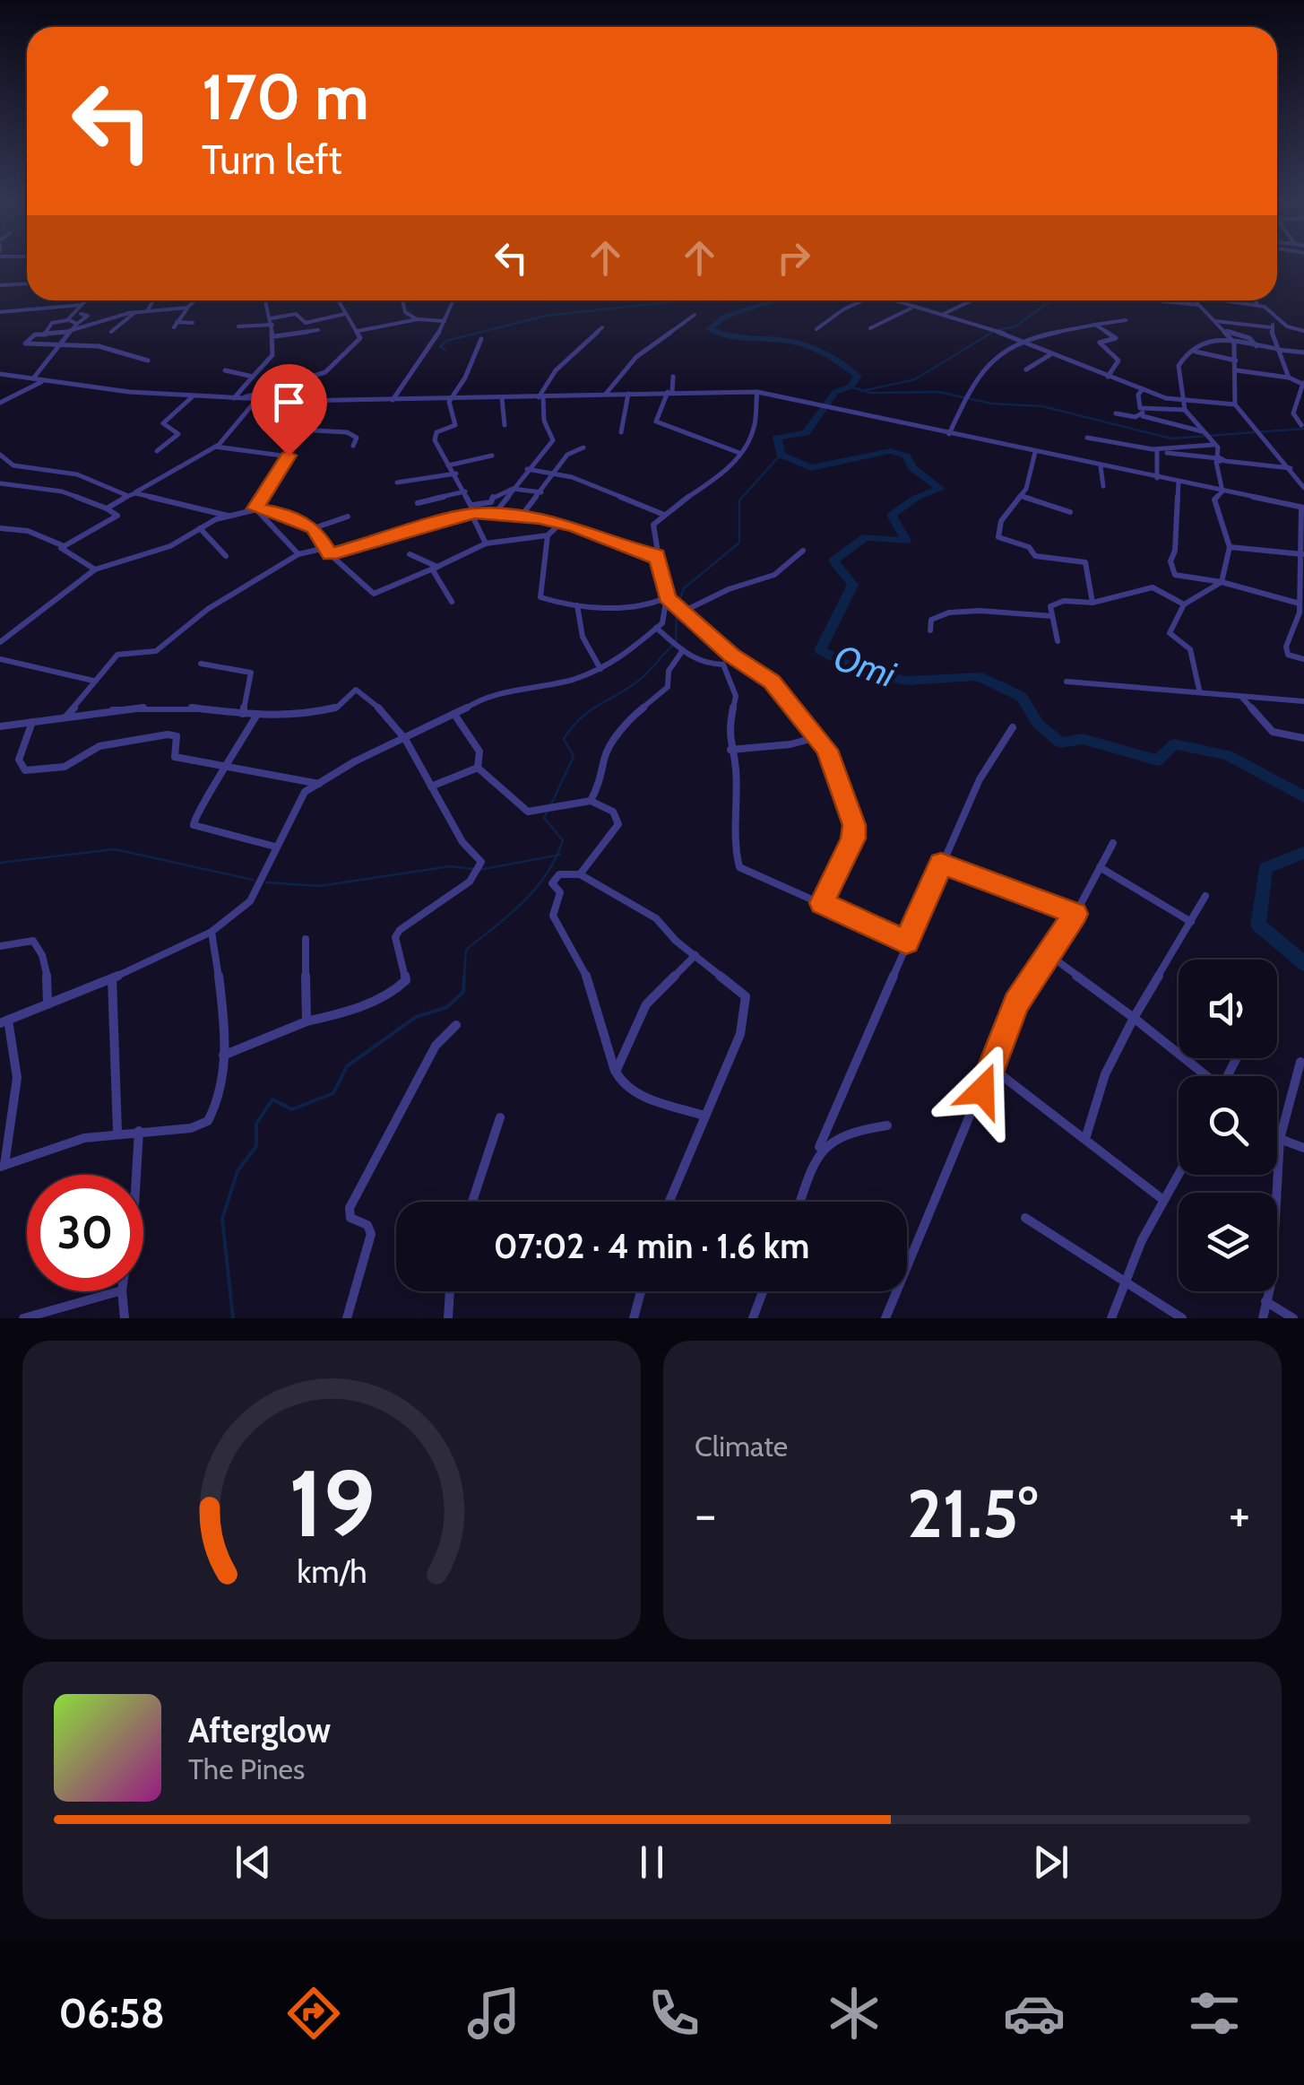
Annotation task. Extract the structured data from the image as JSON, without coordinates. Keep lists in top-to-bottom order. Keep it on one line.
{"water":["Omi"],"page":{"turn":["170 m","Turn left"],"limit":"30","trip":"07:02 · 4 min · 1.6 km","tile":"Climate","heat":["−","21.5°","+"],"song":["Afterglow","The Pines"],"tabs":"06:58","gauge":["19","km/h"]}}
